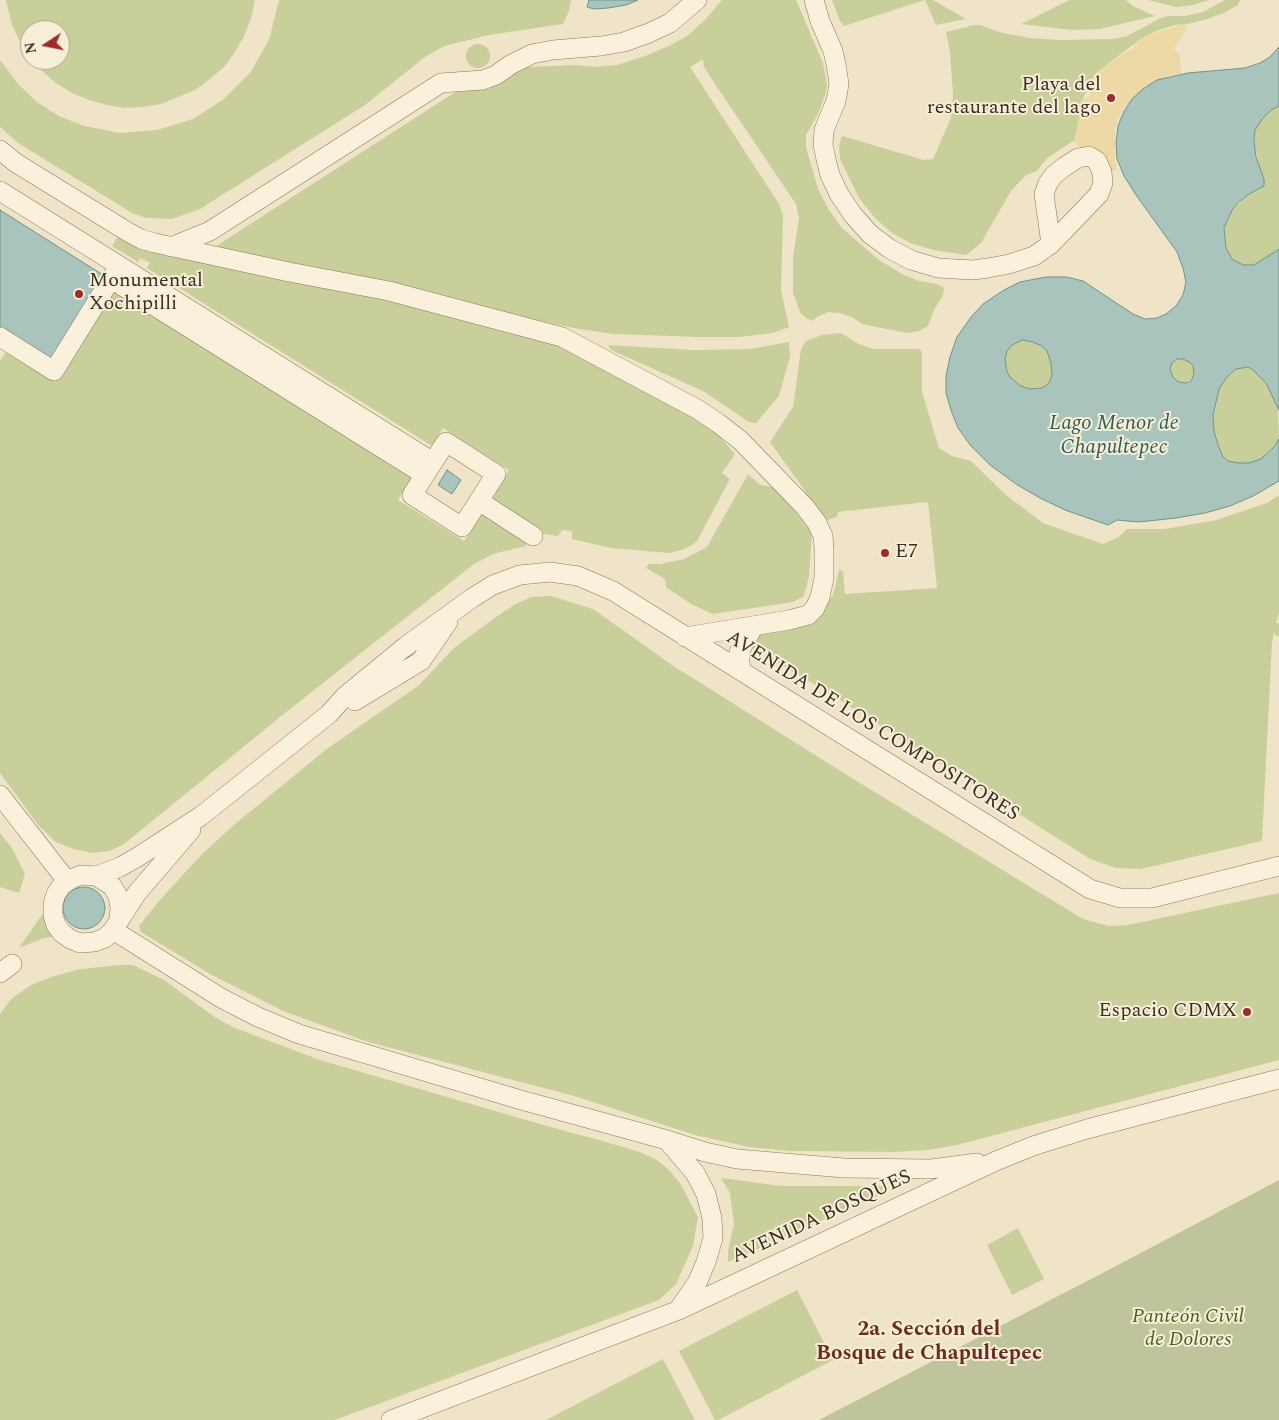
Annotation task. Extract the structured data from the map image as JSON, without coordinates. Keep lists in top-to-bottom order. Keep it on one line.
{"streets":{"street":["AVENIDA DE LOS COMPOSITORES","AVENIDA BOSQUES"]},"districts":["2a. Sección del Bosque de Chapultepec"],"water":["Lago Menor de Chapultepec"],"parks":["Panteón Civil de Dolores"],"places":["Playa del restaurante del lago","Monumental Xochipilli","E7","Espacio CDMX"],"north":"left"}
